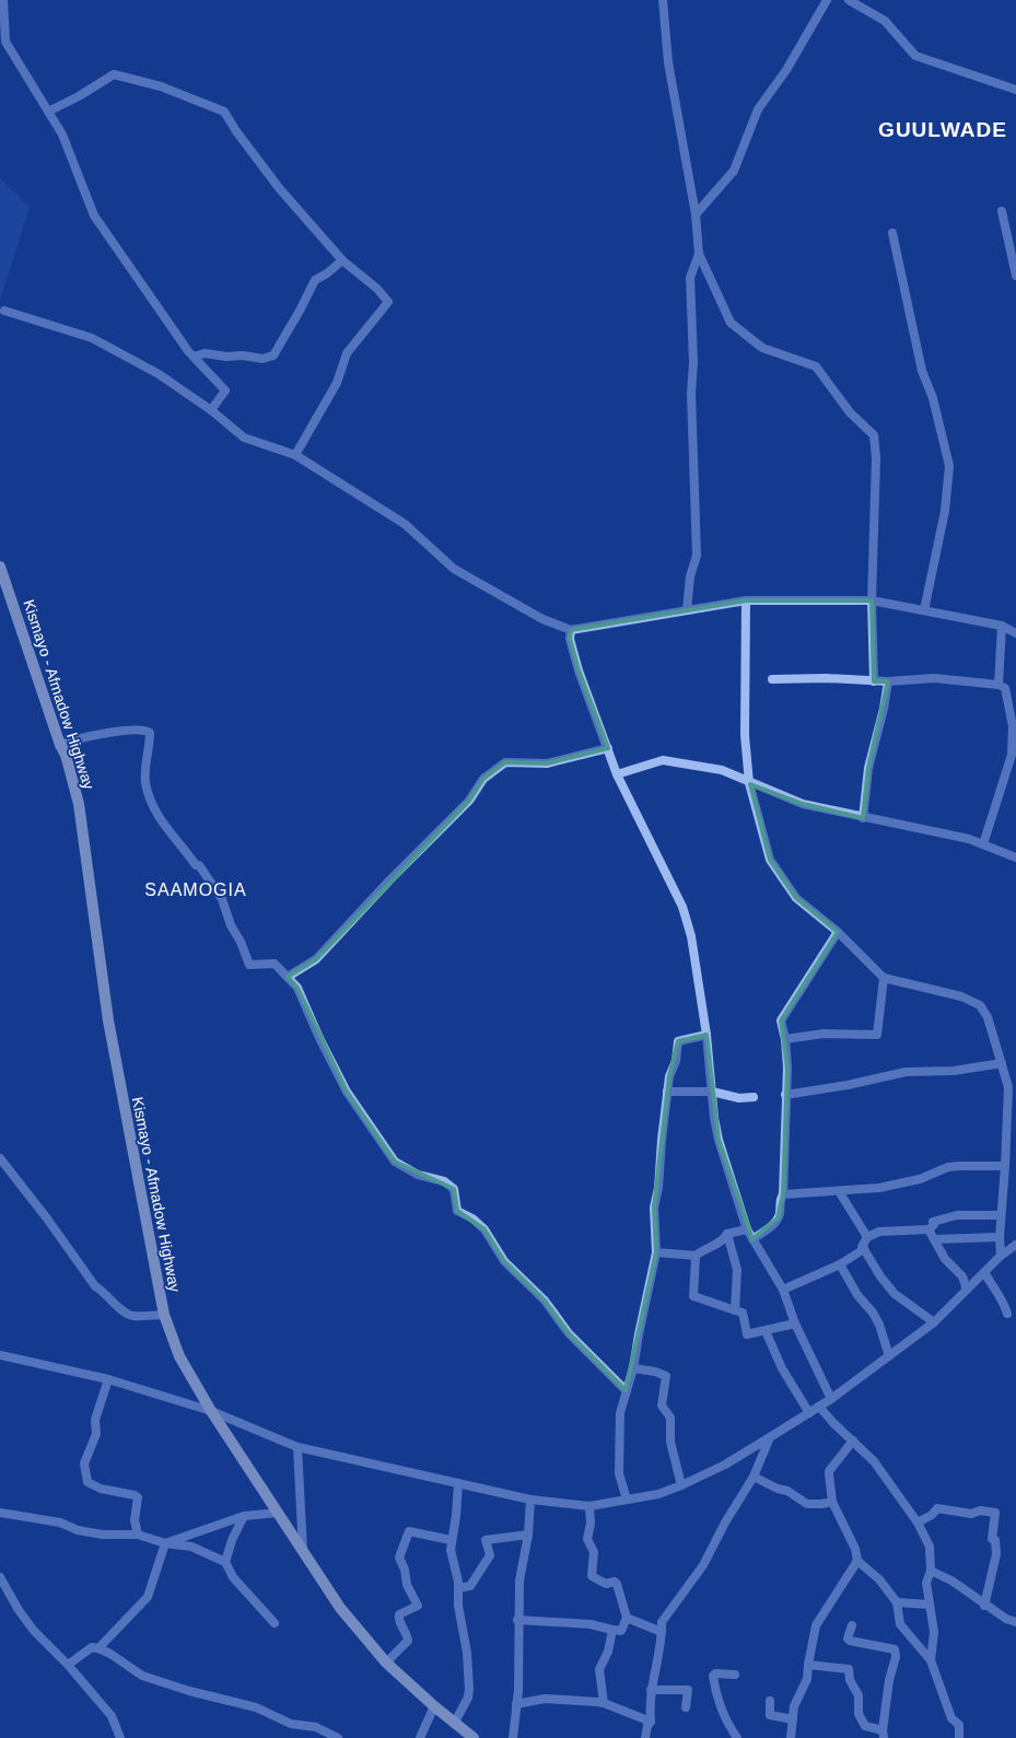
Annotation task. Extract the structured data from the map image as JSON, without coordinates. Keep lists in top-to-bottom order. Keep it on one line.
{"streets":{"main road":["Kismayo - Afmadow Highway"]},"districts":["GUULWADE","SAAMOGIA"]}
